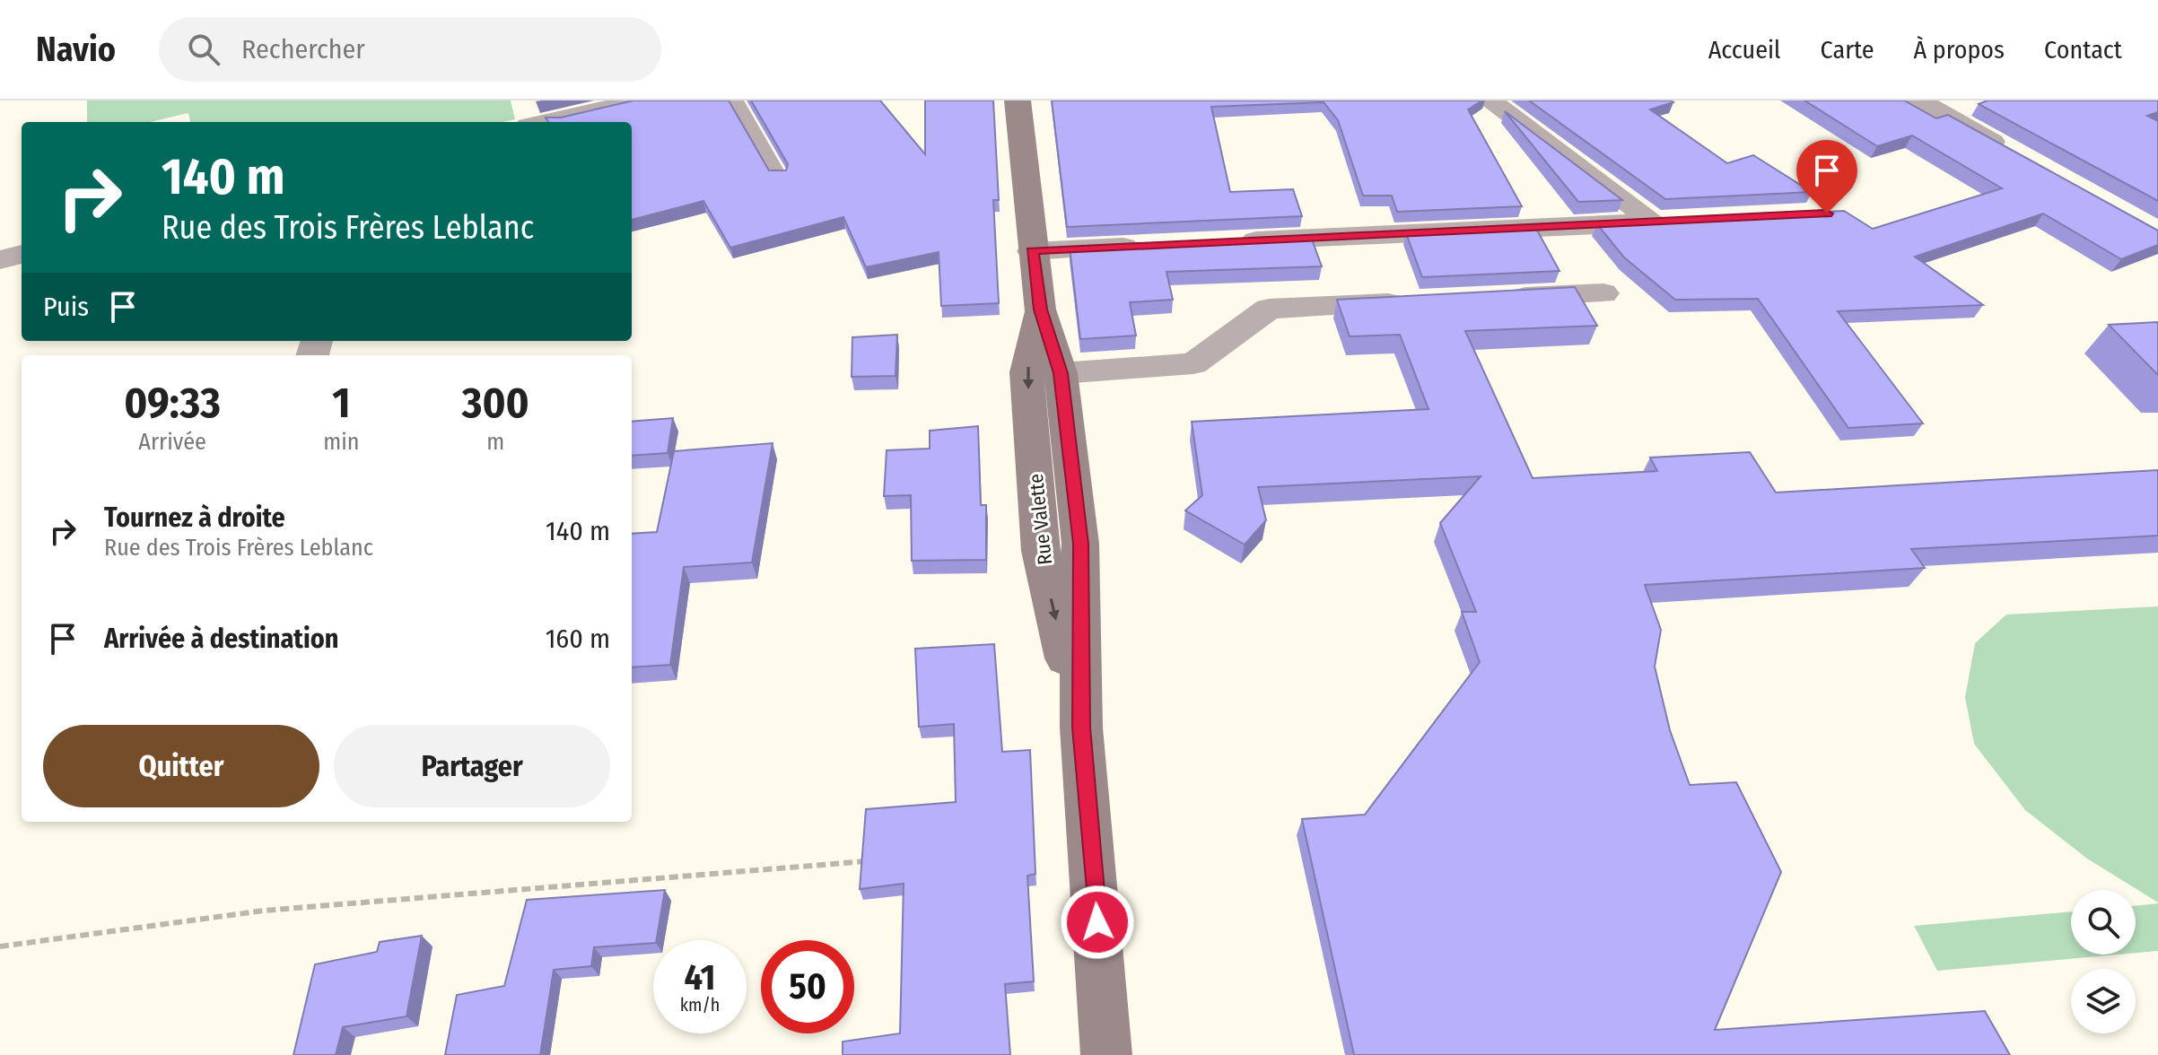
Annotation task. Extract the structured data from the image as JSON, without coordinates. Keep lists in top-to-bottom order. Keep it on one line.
{"streets":{"main road":["Rue Valette"]},"page":{"header":"Navio","search":"Rechercher","nav":["Accueil","Carte","À propos","Contact"],"turn":["140 m","Rue des Trois Frères Leblanc"],"then":"Puis","eta":["09:33","Arrivée","1","min","300","m"],"list":[{"name":"Tournez à droite","note":"Rue des Trois Frères Leblanc","value":"140 m"},{"name":"Arrivée à destination","value":"160 m"}],"buttons":["Quitter","Partager"],"speed":"41 km/h","limit":"50"}}
